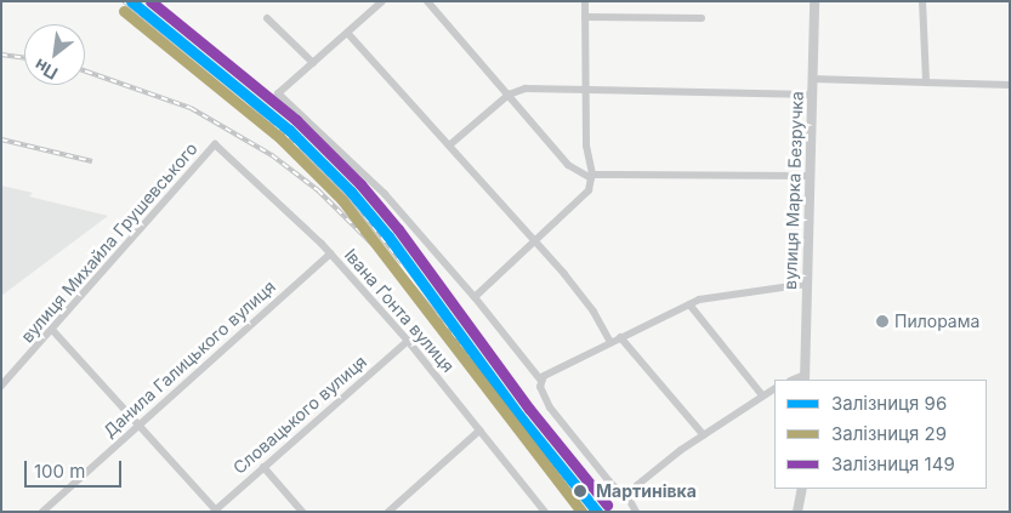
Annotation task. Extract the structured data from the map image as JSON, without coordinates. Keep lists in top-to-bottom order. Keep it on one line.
{"streets":{"street":["вулиця Марка Безручка","вулиця Михайла Грушевського","Івана Ґонта вулиця","Данила Галицького вулиця","Словацького вулиця"]},"crossings":[["вулиця Михайла Грушевського","Івана Ґонта вулиця"],["Івана Ґонта вулиця","Данила Галицького вулиця"],["Івана Ґонта вулиця","Словацького вулиця"]],"places":["Пилорама","Мартинівка"],"lines":["rail line 96","rail line 149","rail line 29"],"legend":["Залізниця 96","Залізниця 29","Залізниця 149"],"scale_bar":"100 m","north":"bottom left"}
